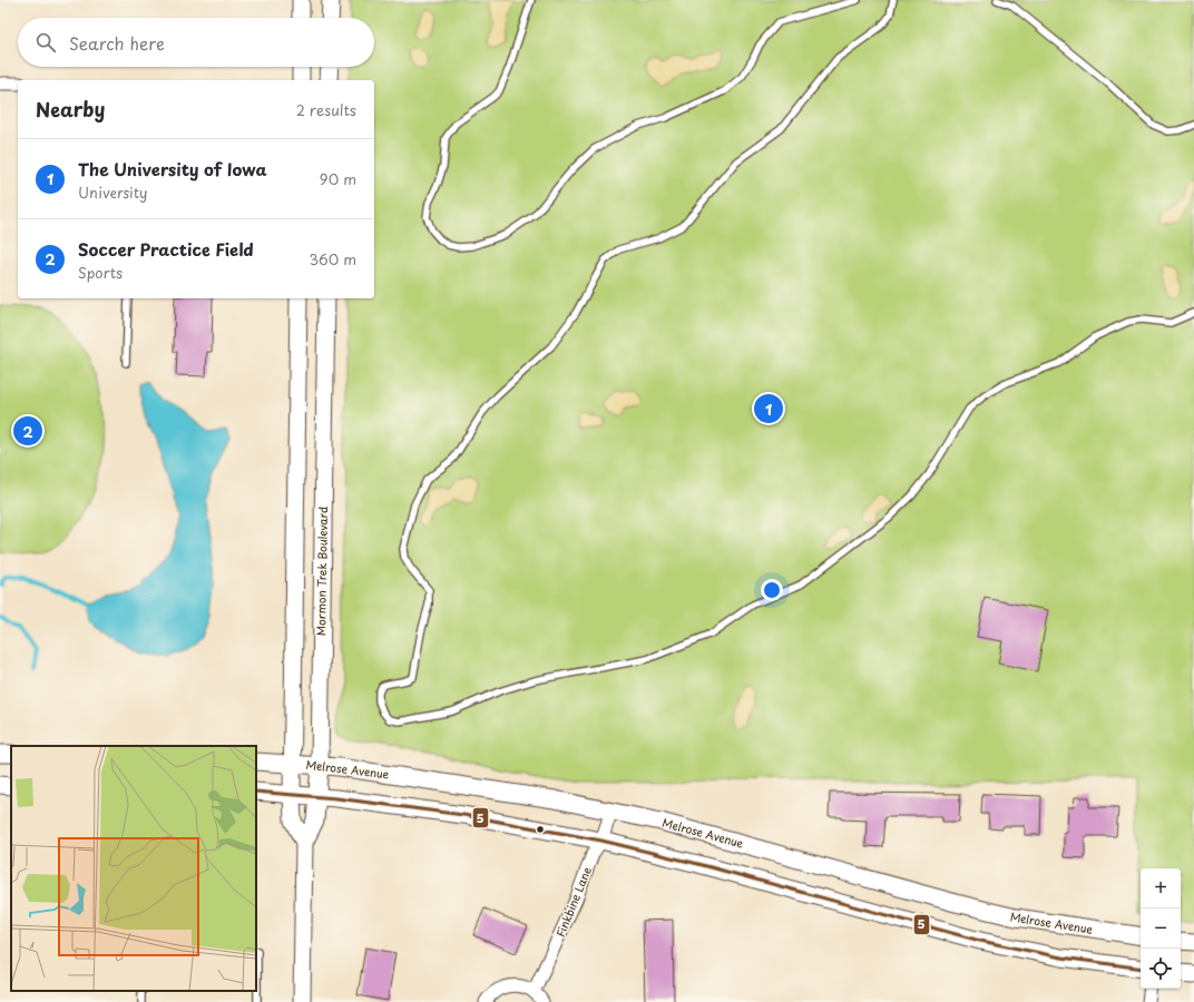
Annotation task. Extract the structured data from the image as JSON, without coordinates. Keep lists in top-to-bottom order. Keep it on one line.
{"streets":{"main road":["Mormon Trek Boulevard","Melrose Avenue"],"street":["Finkbine Lane"]},"crossings":[["Mormon Trek Boulevard","Melrose Avenue"],["Melrose Avenue","Finkbine Lane"]],"lines":["transit line 5"],"page":{"search":"Search here","heading":["Nearby","2 results"],"list":[{"mark":"1","name":"The University of Iowa","note":"University","value":"90 m"},{"mark":"2","name":"Soccer Practice Field","note":"Sports","value":"360 m"}],"pins":["1","2"],"map_buttons":["+","−"]}}
